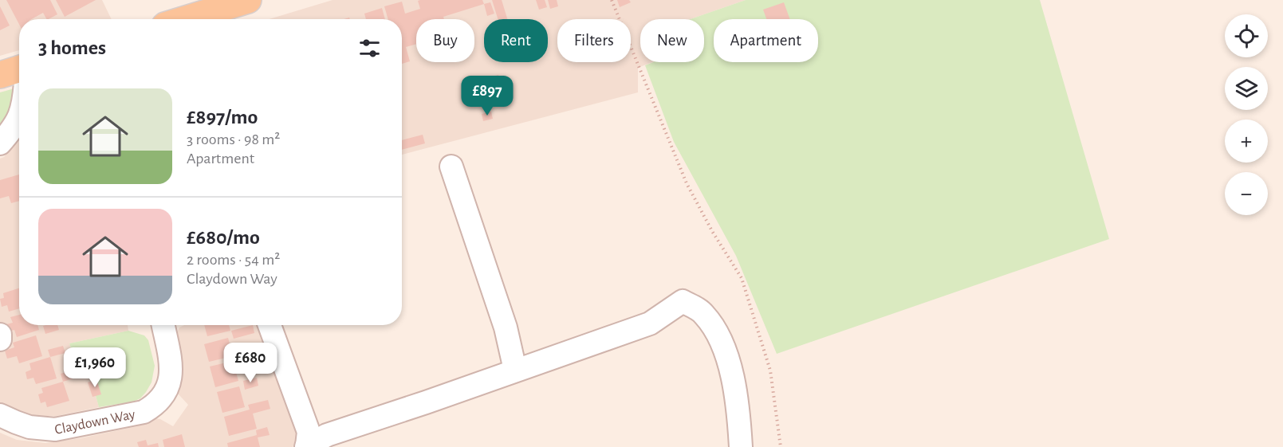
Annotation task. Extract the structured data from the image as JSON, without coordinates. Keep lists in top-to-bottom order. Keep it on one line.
{"streets":{"street":["Claydown Way"]},"page":{"map_buttons":["+","−"],"chip":["Buy","Rent","Filters","New","Apartment"],"heading":"3 homes","price":["£897","£680","£1,960"],"list":[{"name":"£897/mo","note":"3 rooms · 98 m² · Apartment"},{"name":"£680/mo","note":"2 rooms · 54 m² · Claydown Way"}]}}
